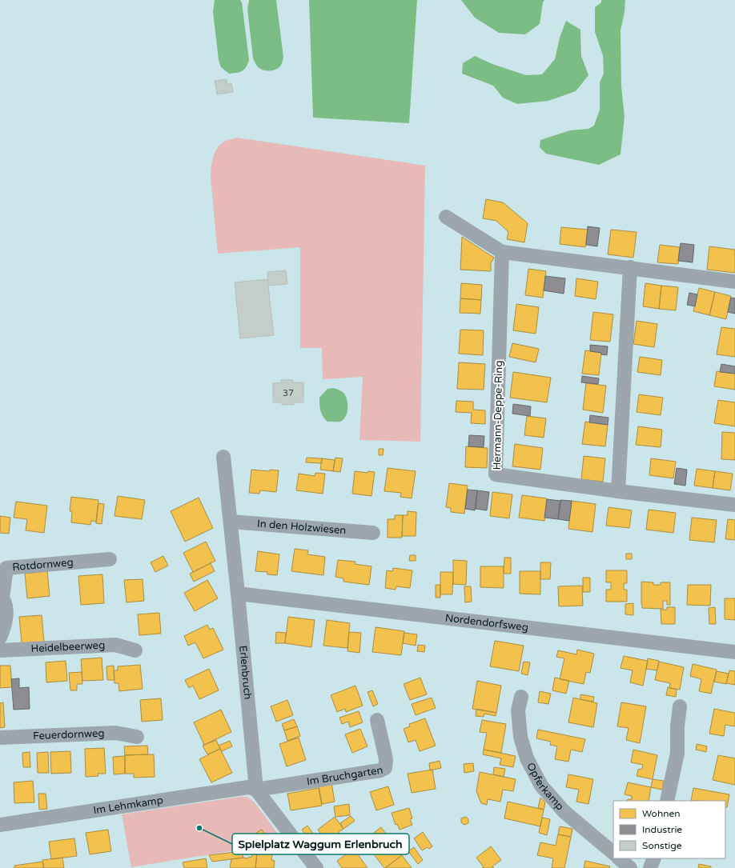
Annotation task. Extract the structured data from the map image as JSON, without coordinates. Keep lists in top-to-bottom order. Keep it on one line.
{"streets":{"street":["Hermann-Deppe-Ring","In den Holzwiesen","Rotdornweg","Nordendorfsweg","Heidelbeerweg","Erlenbruch","Feuerdornweg","Im Bruchgarten","Opferkamp","Im Lehmkamp"]},"crossings":[["In den Holzwiesen","Erlenbruch"],["Nordendorfsweg","Erlenbruch"],["Erlenbruch","Im Bruchgarten"],["Erlenbruch","Im Lehmkamp"],["Im Bruchgarten","Im Lehmkamp"]],"places":["Spielplatz Waggum Erlenbruch"],"house_numbers":["37"],"legend":["Wohnen","Industrie","Sonstige"]}
